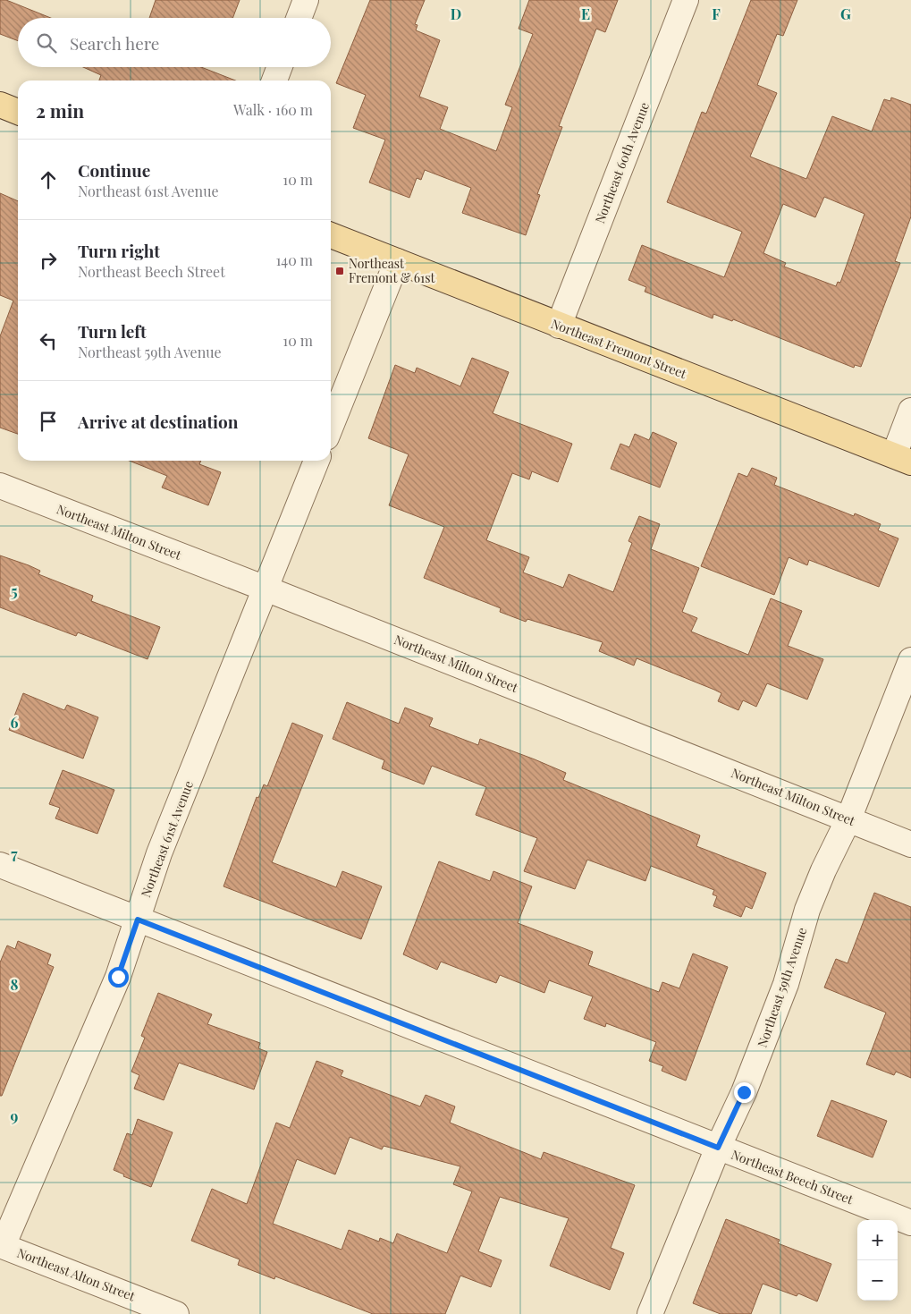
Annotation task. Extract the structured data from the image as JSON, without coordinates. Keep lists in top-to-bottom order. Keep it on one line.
{"streets":{"main road":["Northeast Fremont Street"],"street":["Northeast 60th Avenue","Northeast Milton Street","Northeast 61st Avenue","Northeast 59th Avenue","Northeast Beech Street","Northeast Alton Street"]},"crossings":[["Northeast 60th Avenue","Northeast Fremont Street"],["Northeast Milton Street","Northeast 61st Avenue"],["Northeast Milton Street","Northeast 59th Avenue"],["Northeast 61st Avenue","Northeast Beech Street"],["Northeast 61st Avenue","Northeast Alton Street"],["Northeast 59th Avenue","Northeast Beech Street"]],"places":{"transit":["Northeast Fremont & 61st"]},"page":{"search":"Search here","heading":["2 min","Walk · 160 m"],"list":[["Continue","Northeast 61st Avenue","10 m"],["Turn right","Northeast Beech Street","140 m"],["Turn left","Northeast 59th Avenue","10 m"],"Arrive at destination"],"map_buttons":["+","−"]},"grid":{"columns":["D","E","F","G"],"rows":["5","6","7","8","9"]}}
